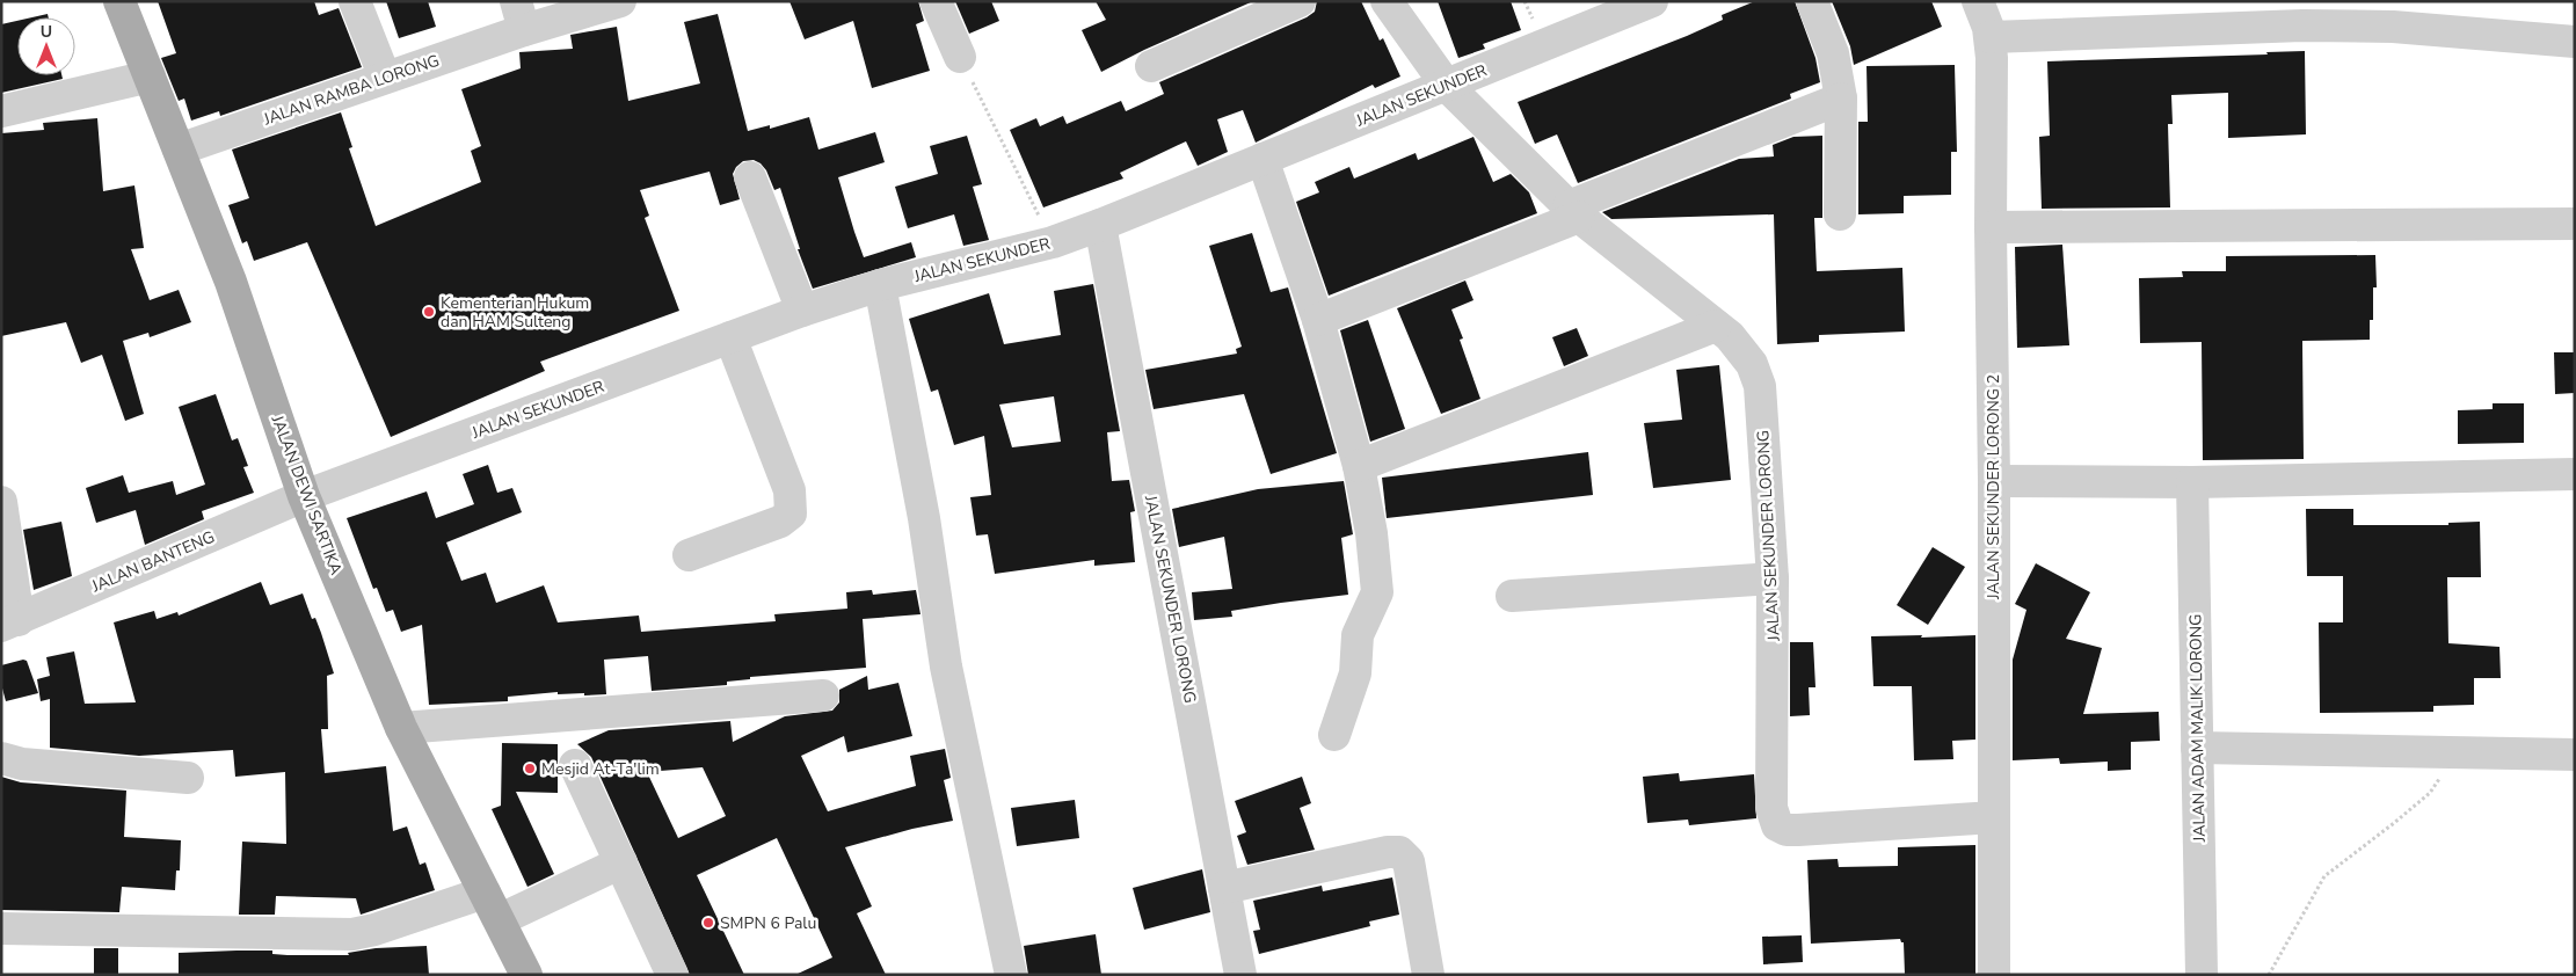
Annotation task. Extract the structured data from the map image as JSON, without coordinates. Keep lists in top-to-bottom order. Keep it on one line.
{"streets":{"main road":["JALAN DEWI SARTIKA"],"street":["JALAN RAMBA LORONG","JALAN SEKUNDER","JALAN SEKUNDER LORONG 2","JALAN SEKUNDER LORONG","JALAN BANTENG","JALAN ADAM MALIK LORONG"]},"crossings":[["JALAN RAMBA LORONG","JALAN DEWI SARTIKA"],["JALAN SEKUNDER","JALAN DEWI SARTIKA"],["JALAN SEKUNDER","JALAN SEKUNDER LORONG"],["JALAN SEKUNDER","JALAN BANTENG"],["JALAN SEKUNDER LORONG 2","JALAN SEKUNDER LORONG"],["JALAN DEWI SARTIKA","JALAN BANTENG"]],"places":["Kementerian Hukum dan HAM Sulteng","Mesjid At-Ta'lim","SMPN 6 Palu"],"north":"top"}
